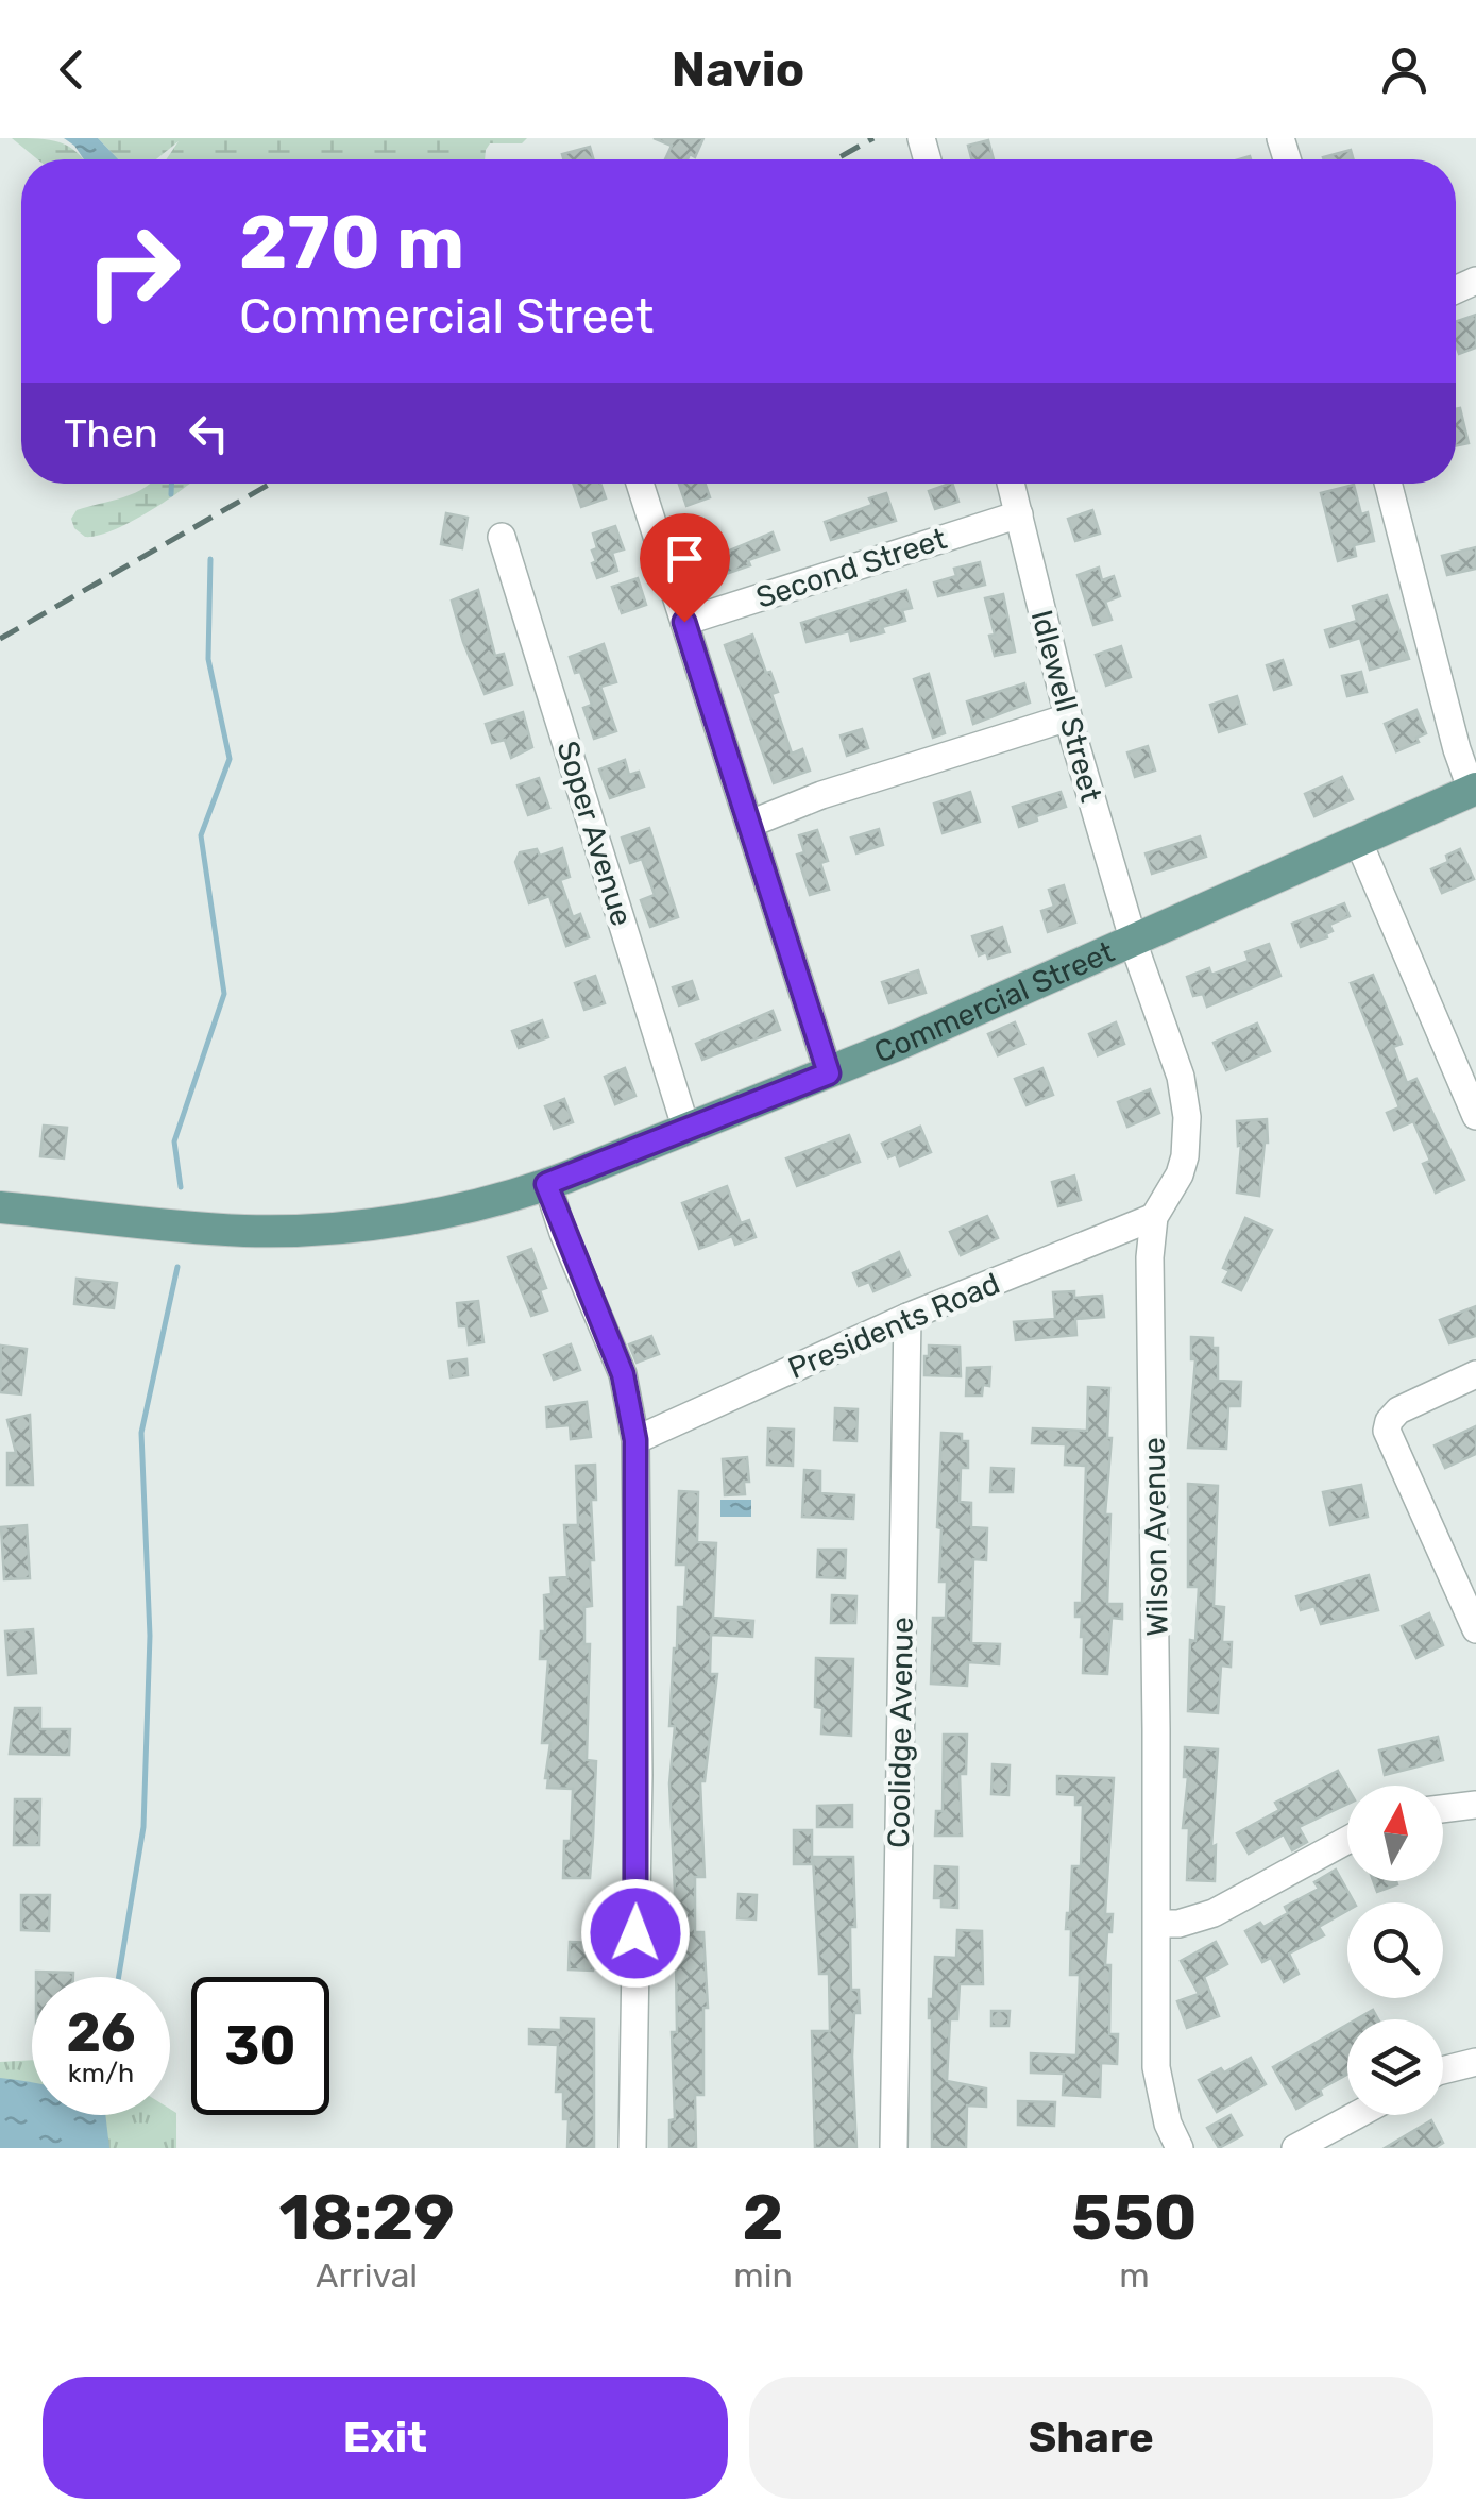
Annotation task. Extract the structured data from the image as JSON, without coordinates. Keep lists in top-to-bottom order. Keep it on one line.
{"streets":{"main road":["Commercial Street"],"street":["Second Street","Idlewell Street","Soper Avenue","Presidents Road","Wilson Avenue","Coolidge Avenue"]},"crossings":[["Second Street","Idlewell Street"],["Idlewell Street","Commercial Street"],["Idlewell Street","Wilson Avenue"],["Soper Avenue","Commercial Street"],["Commercial Street","Wilson Avenue"],["Presidents Road","Wilson Avenue"],["Presidents Road","Coolidge Avenue"]],"north":"top","page":{"header":"Navio","turn":["270 m","Commercial Street"],"then":"Then","speed":"26 km/h","limit":"30","eta":["18:29","Arrival","2","min","550","m"],"buttons":["Exit","Share"]}}
